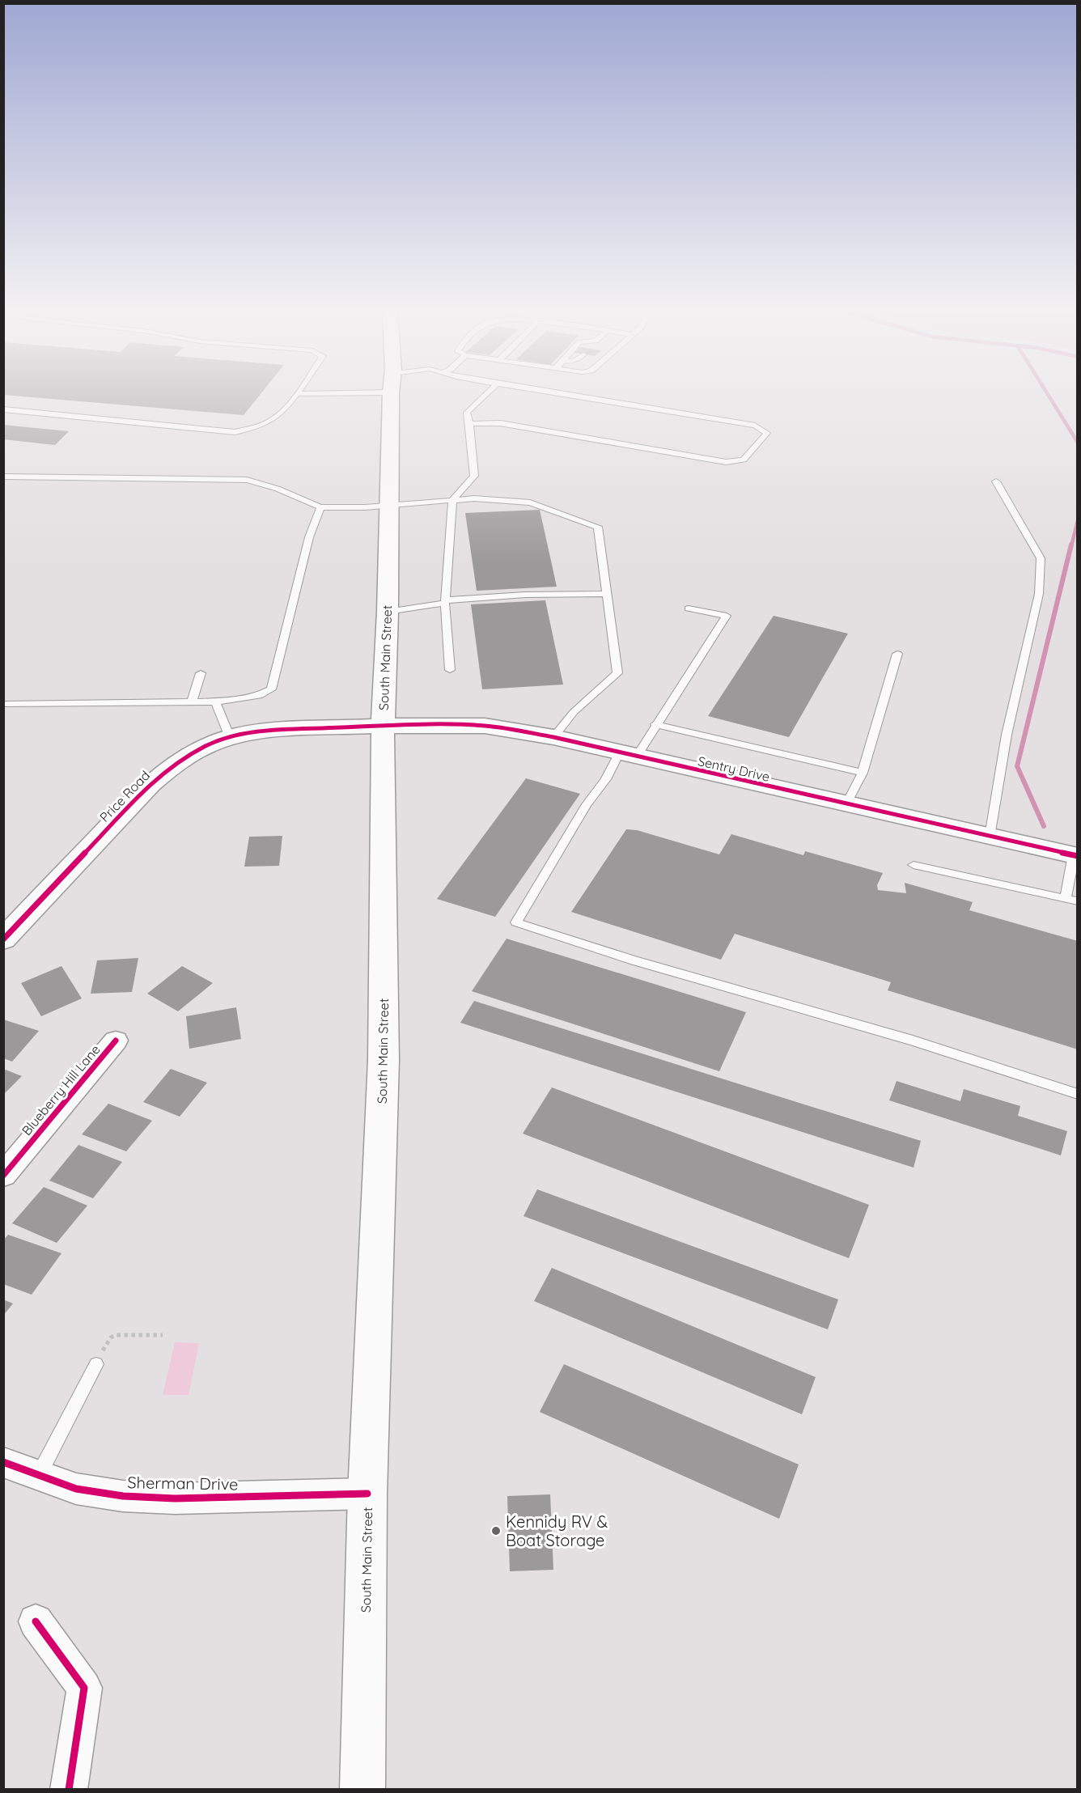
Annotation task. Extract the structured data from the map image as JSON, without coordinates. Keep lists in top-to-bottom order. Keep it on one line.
{"streets":{"main road":["South Main Street","Sentry Drive","Price Road"],"street":["Blueberry Hill Lane","Sherman Drive"]},"crossings":[["South Main Street","Sentry Drive"],["South Main Street","Price Road"],["South Main Street","Sherman Drive"],["Sentry Drive","Price Road"]],"places":["Kennidy RV & Boat Storage"]}
